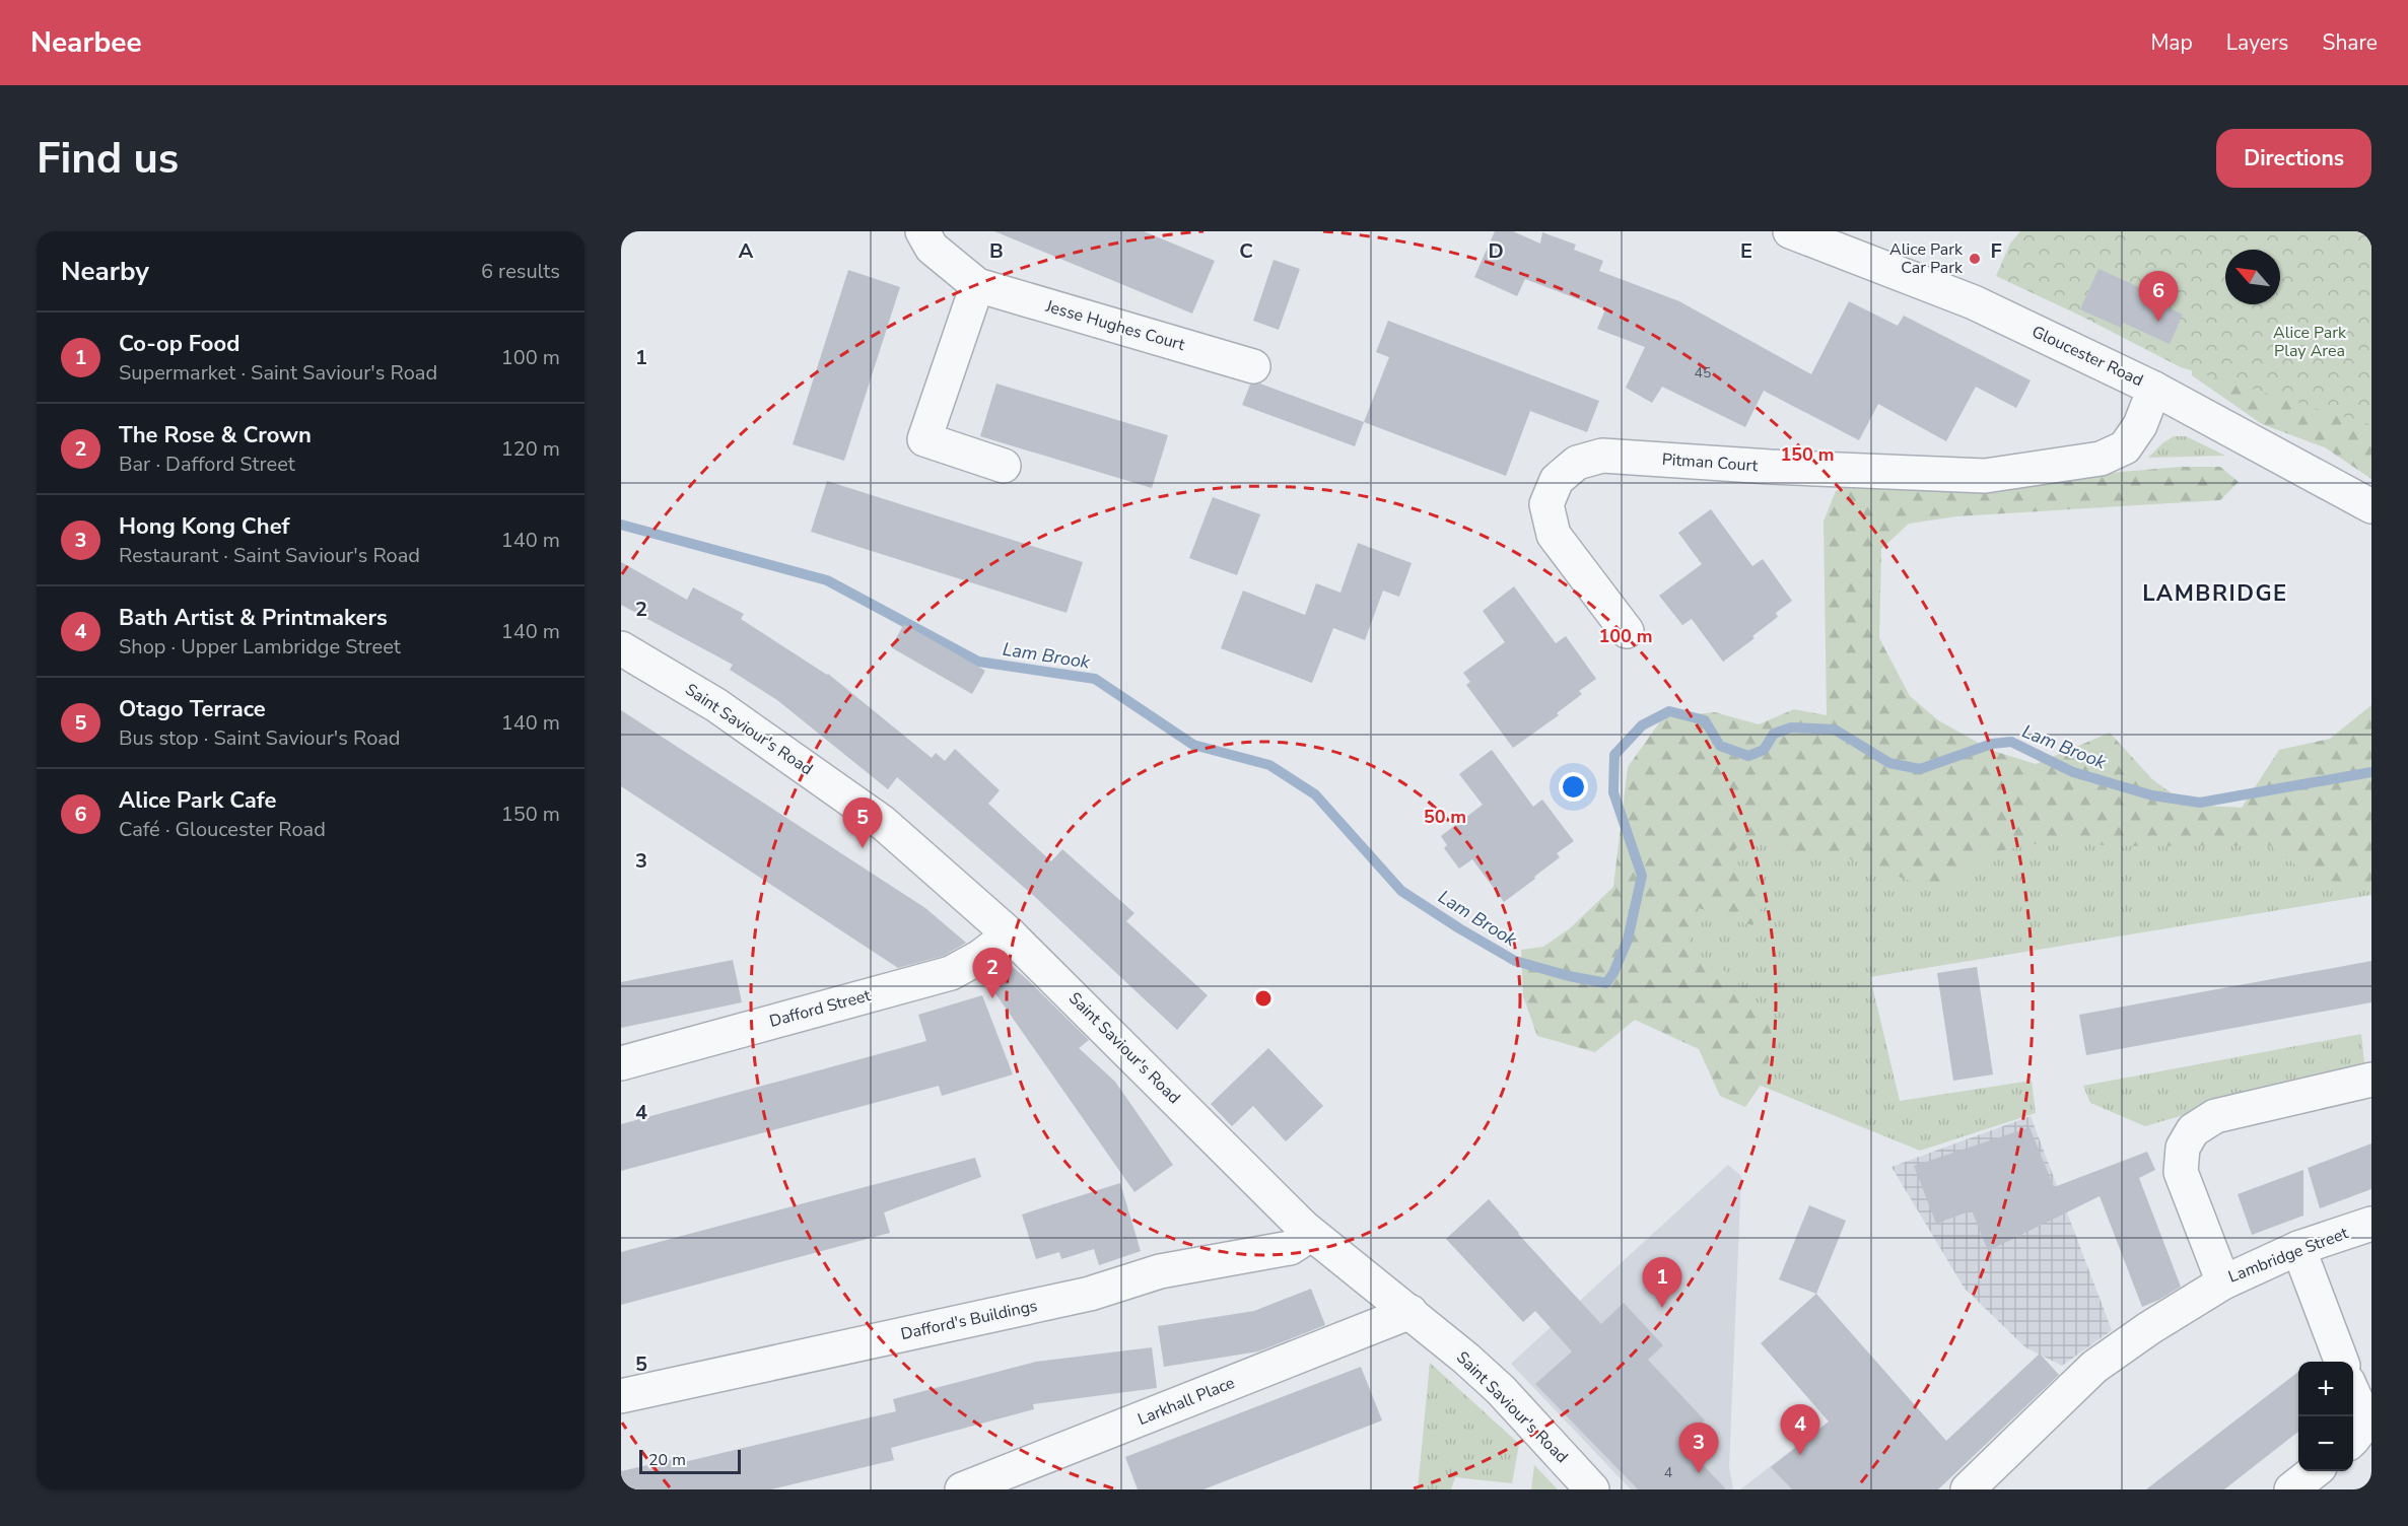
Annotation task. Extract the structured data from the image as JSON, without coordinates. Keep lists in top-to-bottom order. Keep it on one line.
{"streets":{"street":["Jesse Hughes Court","Gloucester Road","Pitman Court","Saint Saviour's Road","Dafford Street","Lambridge Street","Dafford's Buildings","Larkhall Place"]},"crossings":[["Gloucester Road","Pitman Court"],["Saint Saviour's Road","Dafford Street"],["Saint Saviour's Road","Dafford's Buildings"],["Saint Saviour's Road","Larkhall Place"]],"districts":["LAMBRIDGE"],"water":["Lam Brook"],"parks":["Alice Park Play Area"],"places":["Alice Park Car Park"],"house_numbers":["45","4"],"scale_bar":"20 m","north":"top left","page":{"header":"Nearbee","nav":["Map","Layers","Share"],"buttons":"Directions","title":"Find us","heading":["Nearby","6 results"],"pins":["6","5","2","1","4","3"],"list":[{"mark":"1","name":"Co-op Food","note":"Supermarket · Saint Saviour's Road","value":"100 m"},{"mark":"2","name":"The Rose & Crown","note":"Bar · Dafford Street","value":"120 m"},{"mark":"3","name":"Hong Kong Chef","note":"Restaurant · Saint Saviour's Road","value":"140 m"},{"mark":"4","name":"Bath Artist & Printmakers","note":"Shop · Upper Lambridge Street","value":"140 m"},{"mark":"5","name":"Otago Terrace","note":"Bus stop · Saint Saviour's Road","value":"140 m"},{"mark":"6","name":"Alice Park Cafe","note":"Café · Gloucester Road","value":"150 m"}],"map_buttons":["+","−"],"scale":"20 m"},"grid":{"columns":["A","B","C","D","E","F"],"rows":["1","2","3","4","5"]},"rings":["150 m","100 m","50 m"]}
